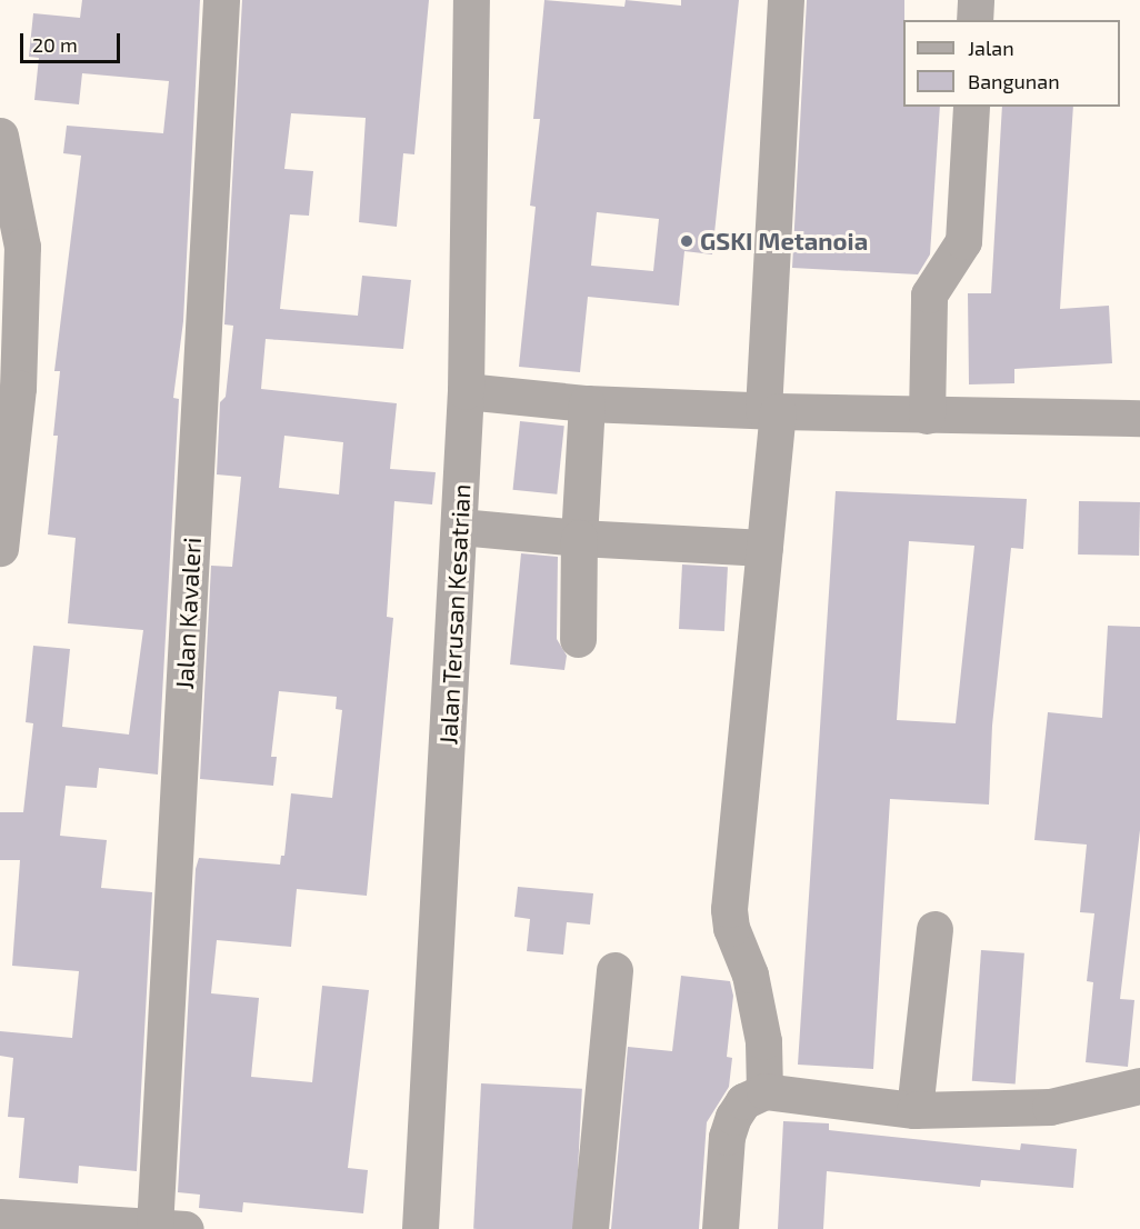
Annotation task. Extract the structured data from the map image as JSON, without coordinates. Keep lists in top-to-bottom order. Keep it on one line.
{"streets":{"street":["Jalan Kavaleri","Jalan Terusan Kesatrian"]},"places":["GSKI Metanoia"],"legend":["Jalan","Bangunan"],"scale_bar":"20 m"}
